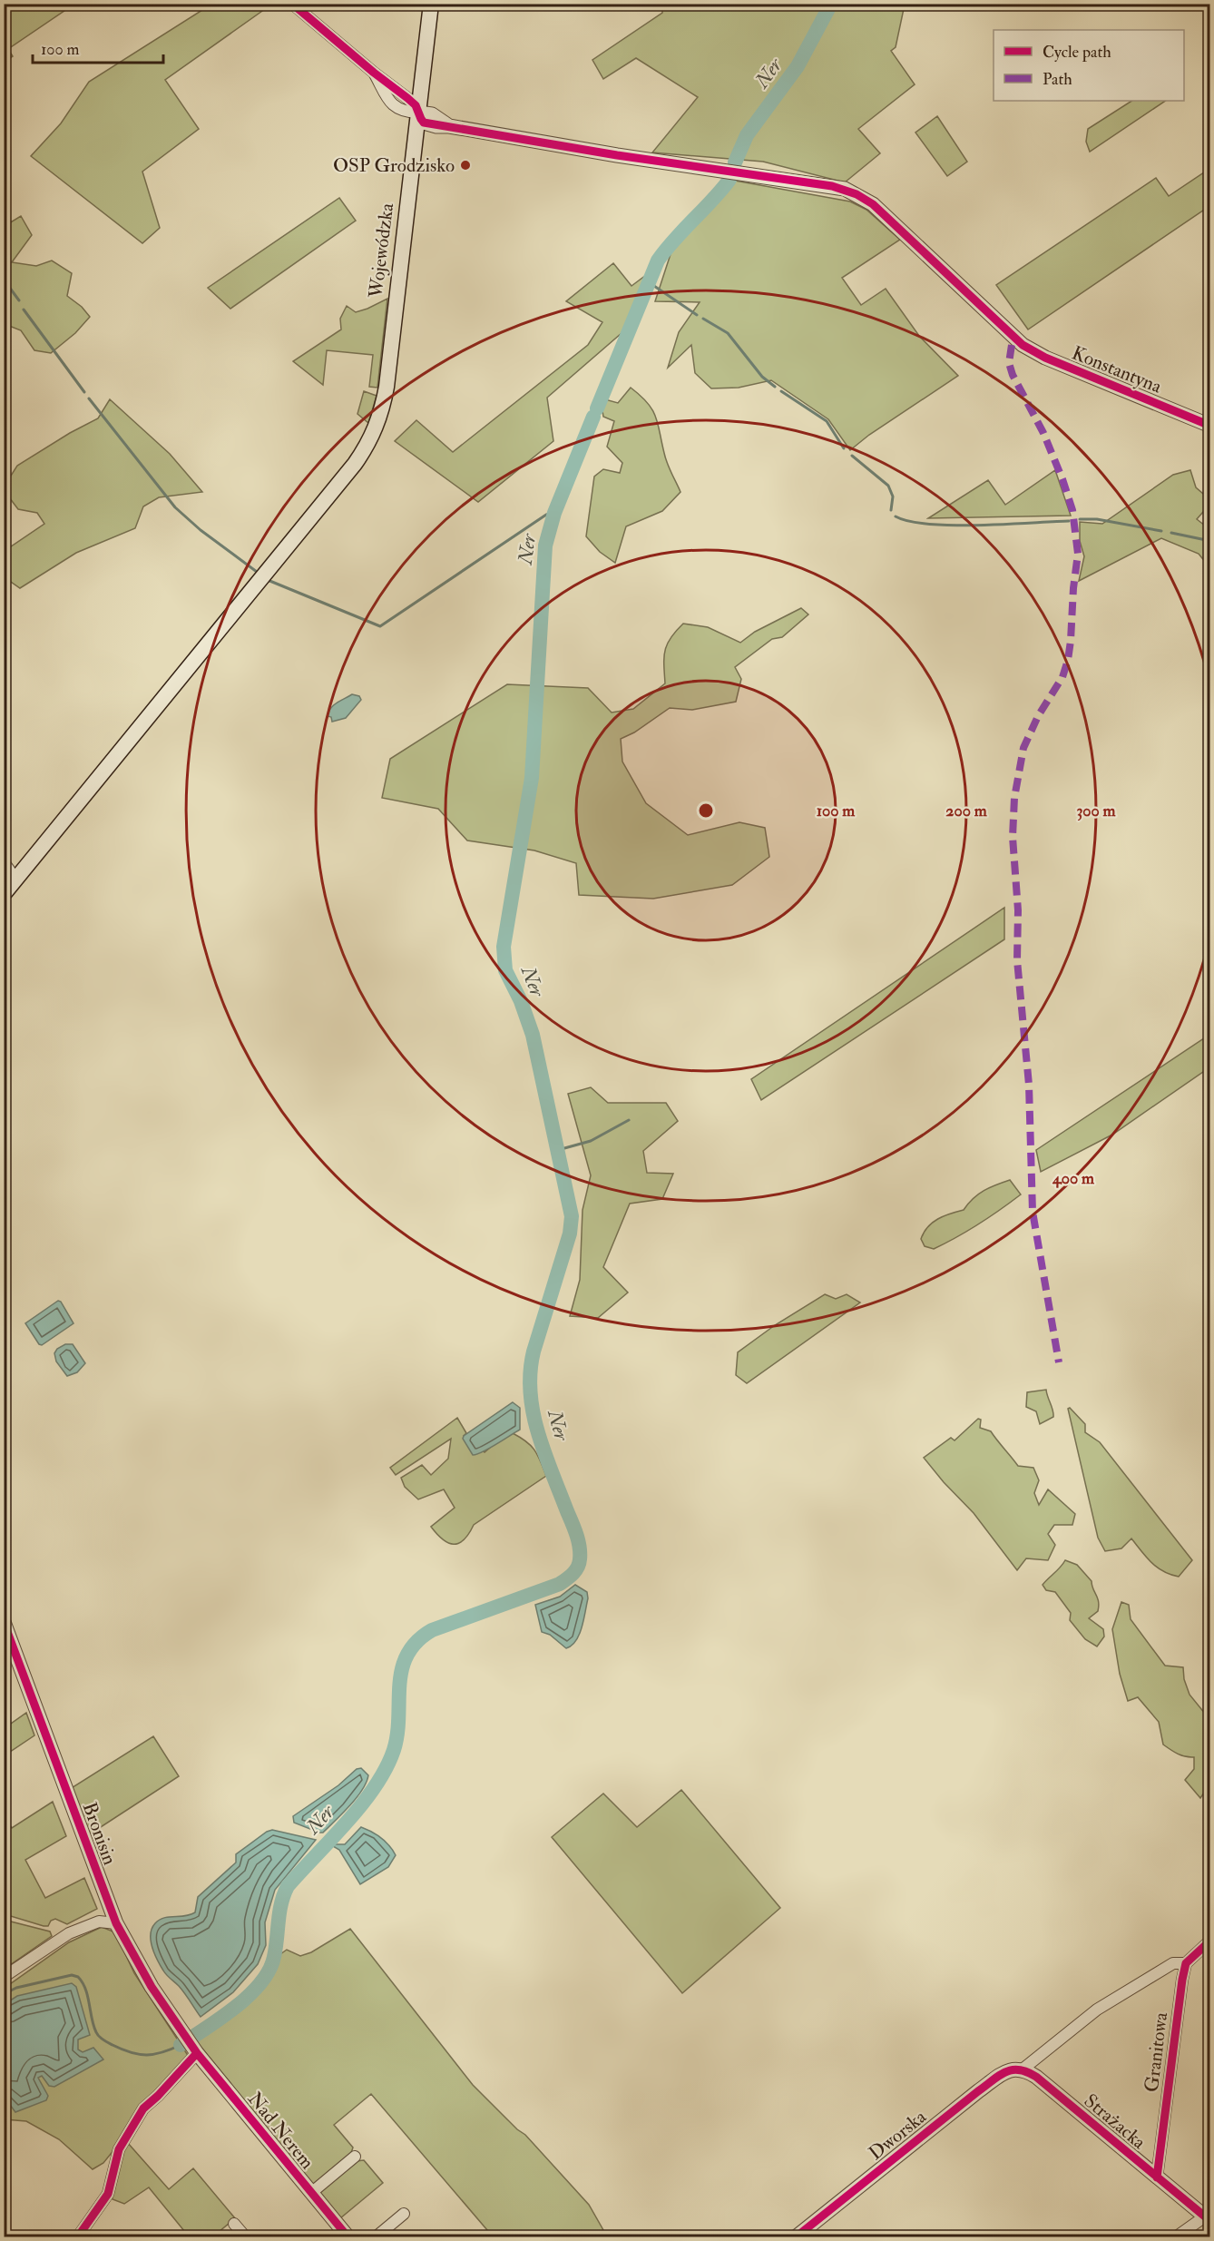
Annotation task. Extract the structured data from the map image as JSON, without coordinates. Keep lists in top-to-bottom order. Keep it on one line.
{"streets":{"main road":["Wojewódzka"],"street":["Konstantyna","Bronisin","Granitowa","Strażacka","Nad Nerem","Dworska"]},"crossings":[["Wojewódzka","Konstantyna"],["Bronisin","Nad Nerem"],["Granitowa","Strażacka"],["Granitowa","Dworska"],["Strażacka","Dworska"]],"water":["Ner"],"places":["OSP Grodzisko"],"legend":["Cycle path","Path"],"scale_bar":"100 m","rings":["100 m","200 m","300 m","400 m"]}
